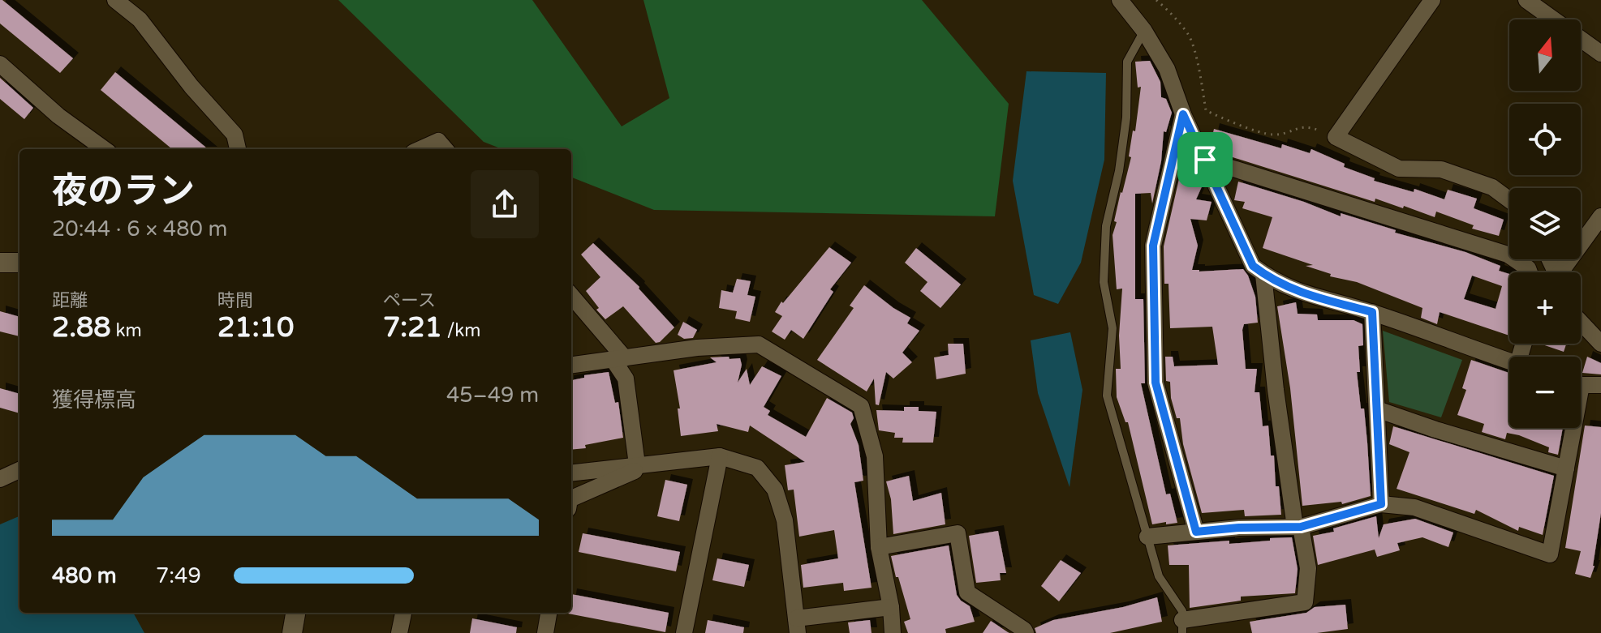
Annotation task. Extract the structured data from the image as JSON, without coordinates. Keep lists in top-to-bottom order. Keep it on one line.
{"north":"top","page":{"map_buttons":["+","−"],"heading":["夜のラン","20:44 · 6 × 480 m"],"stats":[["距離","2.88 km"],["時間","21:10"],["ペース","7:21 /km"]],"chart":["獲得標高","45–49 m"],"list":[{"name":"480 m","note":"7:49"}]}}
